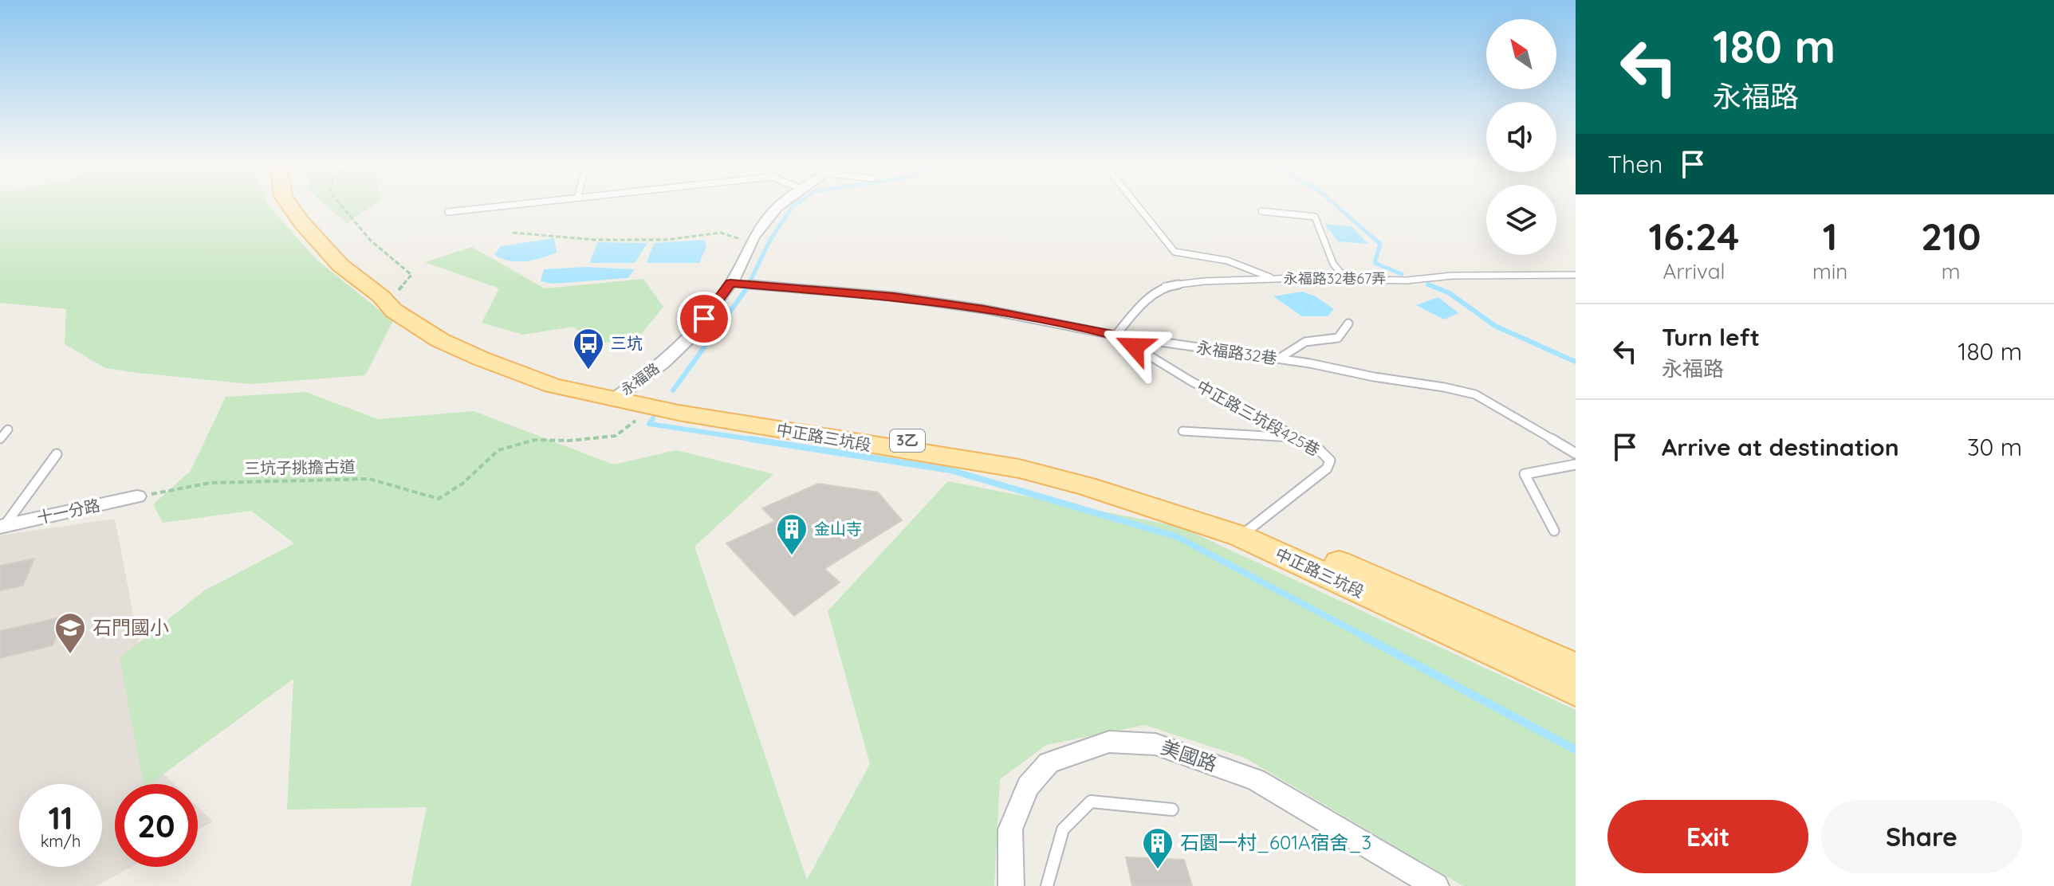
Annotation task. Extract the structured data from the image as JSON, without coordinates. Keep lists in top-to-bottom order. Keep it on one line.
{"streets":{"main road":["中正路三坑段","3乙"],"street":["永福路","十一分路","美國路"],"lane":["永福路32巷67弄","永福路32巷","中正路三坑段425巷"],"path":["三坑子挑擔古道"]},"crossings":[["永福路32巷67弄","永福路32巷"],["永福路32巷67弄","中正路三坑段425巷"],["永福路32巷","永福路"],["永福路32巷","中正路三坑段425巷"],["永福路","中正路三坑段"],["中正路三坑段425巷","中正路三坑段"],["三坑子挑擔古道","十一分路"]],"places":{"bus stop":["三坑"],"building":["金山寺","石園一村_601A宿舍_3"],"school or university":["石門國小"]},"north":"top left","page":{"turn":["180 m","永福路"],"then":"Then","eta":["16:24","Arrival","1","min","210","m"],"list":[{"name":"Turn left","note":"永福路","value":"180 m"},{"name":"Arrive at destination","value":"30 m"}],"speed":"11 km/h","limit":"20","buttons":["Exit","Share"]}}
